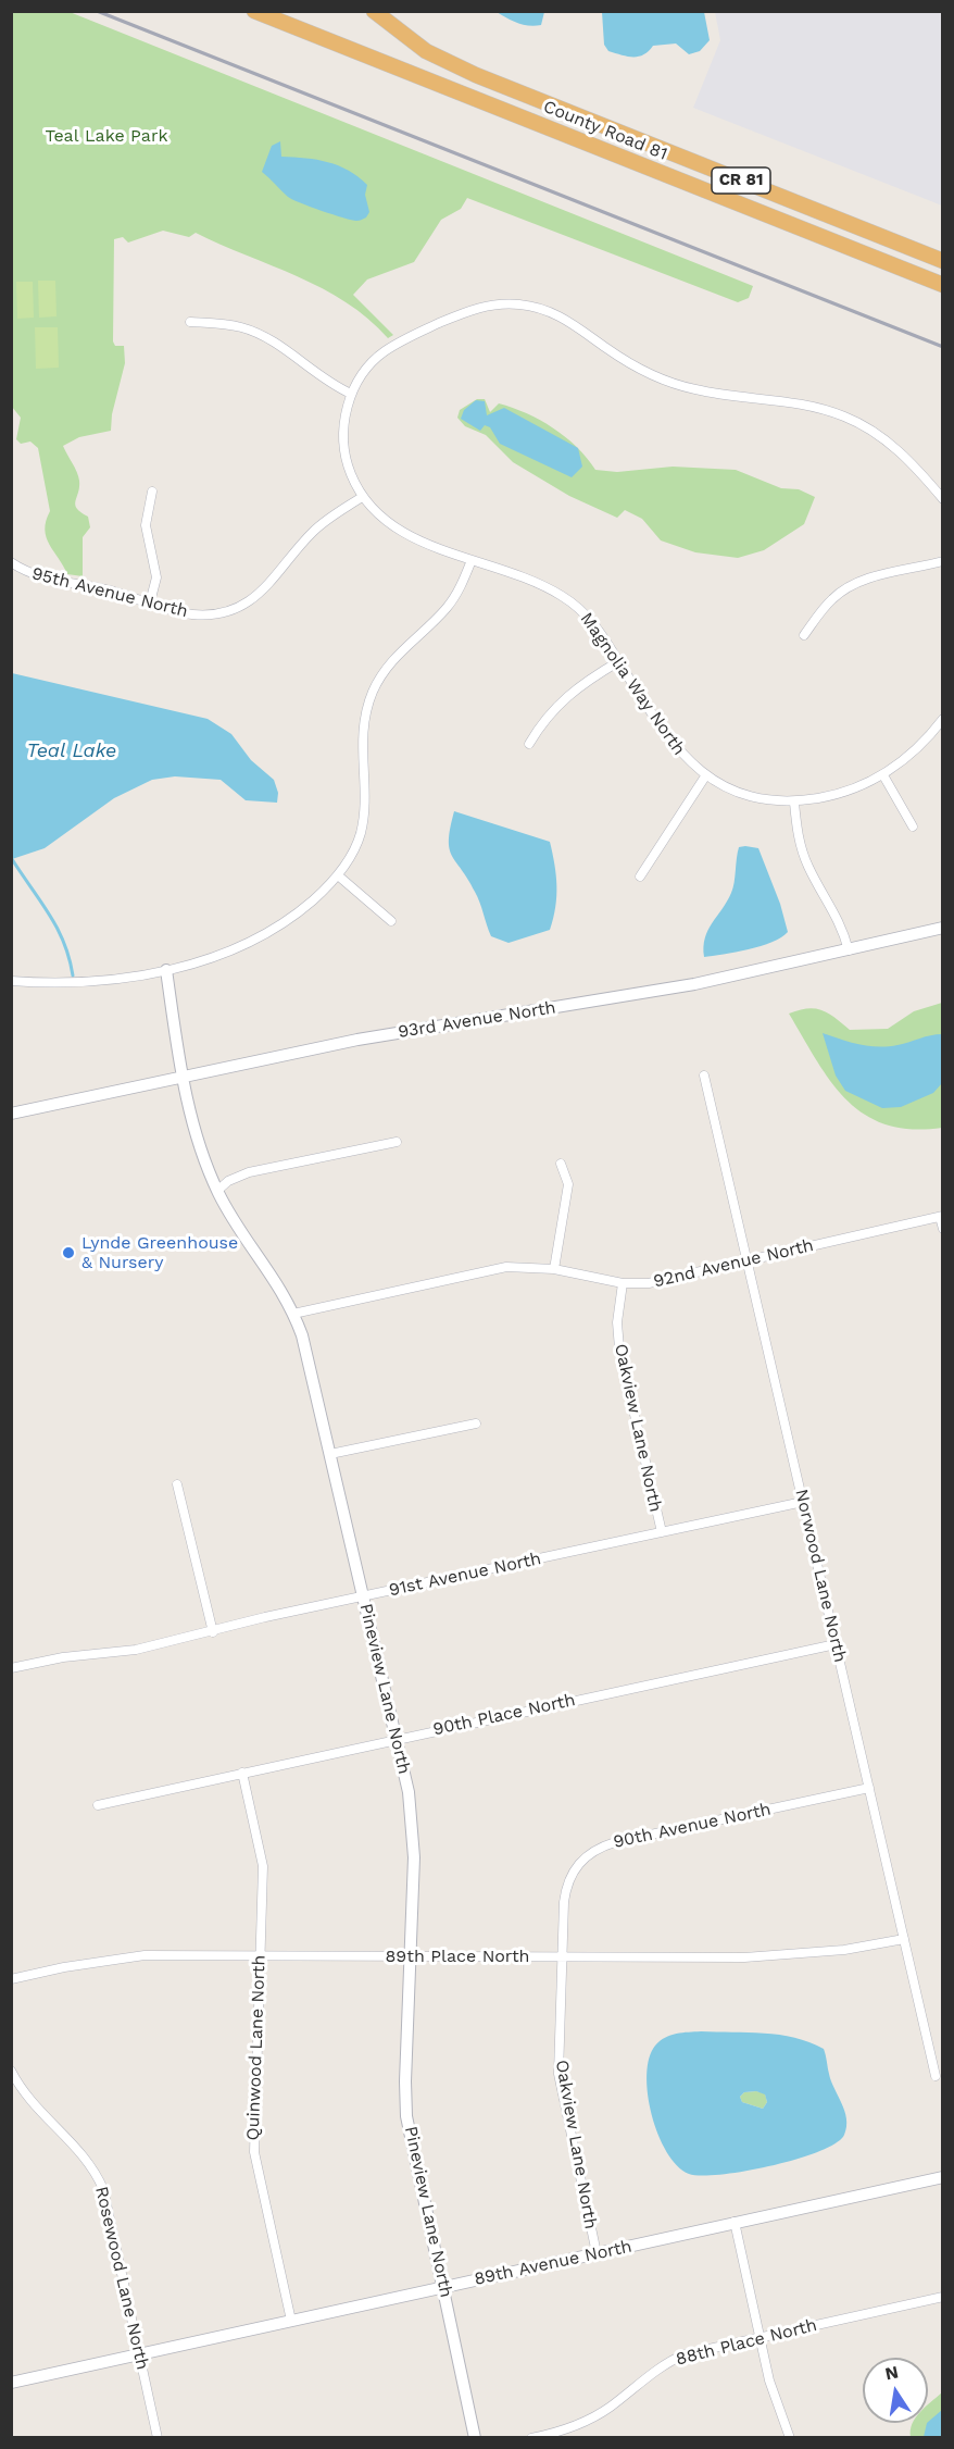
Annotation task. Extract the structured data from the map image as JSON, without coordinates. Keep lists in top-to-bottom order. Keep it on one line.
{"streets":{"highway":["County Road 81","CR 81"],"street":["95th Avenue North","Magnolia Way North","93rd Avenue North","92nd Avenue North","Oakview Lane North","91st Avenue North","Norwood Lane North","Pineview Lane North","90th Place North","90th Avenue North","89th Place North","Quinwood Lane North","89th Avenue North","Rosewood Lane North","88th Place North"]},"crossings":[["95th Avenue North","Magnolia Way North"],["93rd Avenue North","Pineview Lane North"],["92nd Avenue North","Oakview Lane North"],["92nd Avenue North","Norwood Lane North"],["92nd Avenue North","Pineview Lane North"],["Oakview Lane North","91st Avenue North"],["Oakview Lane North","90th Avenue North"],["Oakview Lane North","89th Place North"],["Oakview Lane North","89th Avenue North"],["91st Avenue North","Norwood Lane North"],["91st Avenue North","Pineview Lane North"],["Norwood Lane North","90th Place North"],["Norwood Lane North","90th Avenue North"],["Norwood Lane North","89th Place North"],["Pineview Lane North","90th Place North"],["Pineview Lane North","89th Place North"],["Pineview Lane North","89th Avenue North"],["90th Place North","Quinwood Lane North"],["90th Avenue North","89th Place North"],["89th Place North","Quinwood Lane North"],["Quinwood Lane North","89th Avenue North"],["89th Avenue North","Rosewood Lane North"]],"water":["Teal Lake"],"parks":["Teal Lake Park"],"places":["Lynde Greenhouse & Nursery"],"north":"top"}
